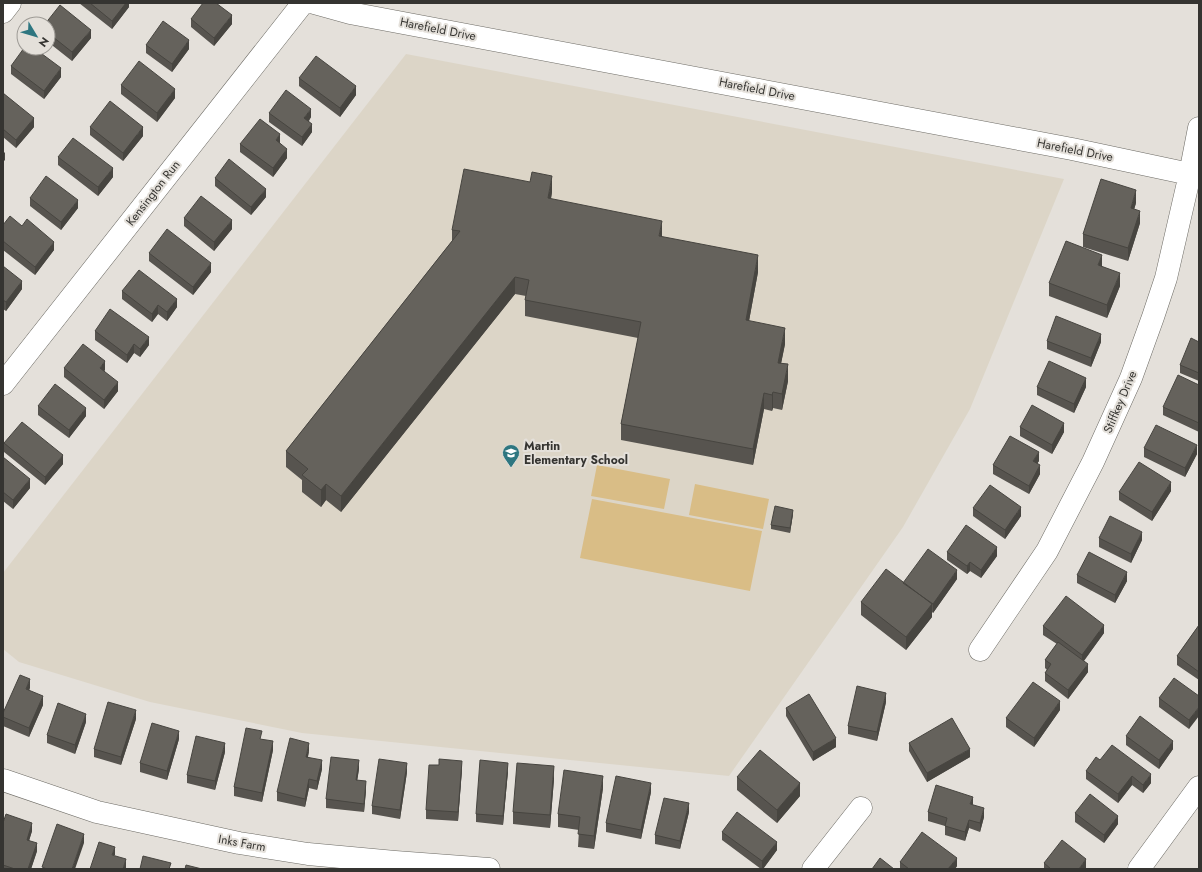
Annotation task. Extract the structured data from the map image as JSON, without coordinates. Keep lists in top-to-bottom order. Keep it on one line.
{"streets":{"street":["Harefield Drive","Kensington Run","Stiffkey Drive","Inks Farm"]},"crossings":[["Harefield Drive","Stiffkey Drive"]],"places":{"school or university":["Martin Elementary School"]},"north":"bottom right"}
